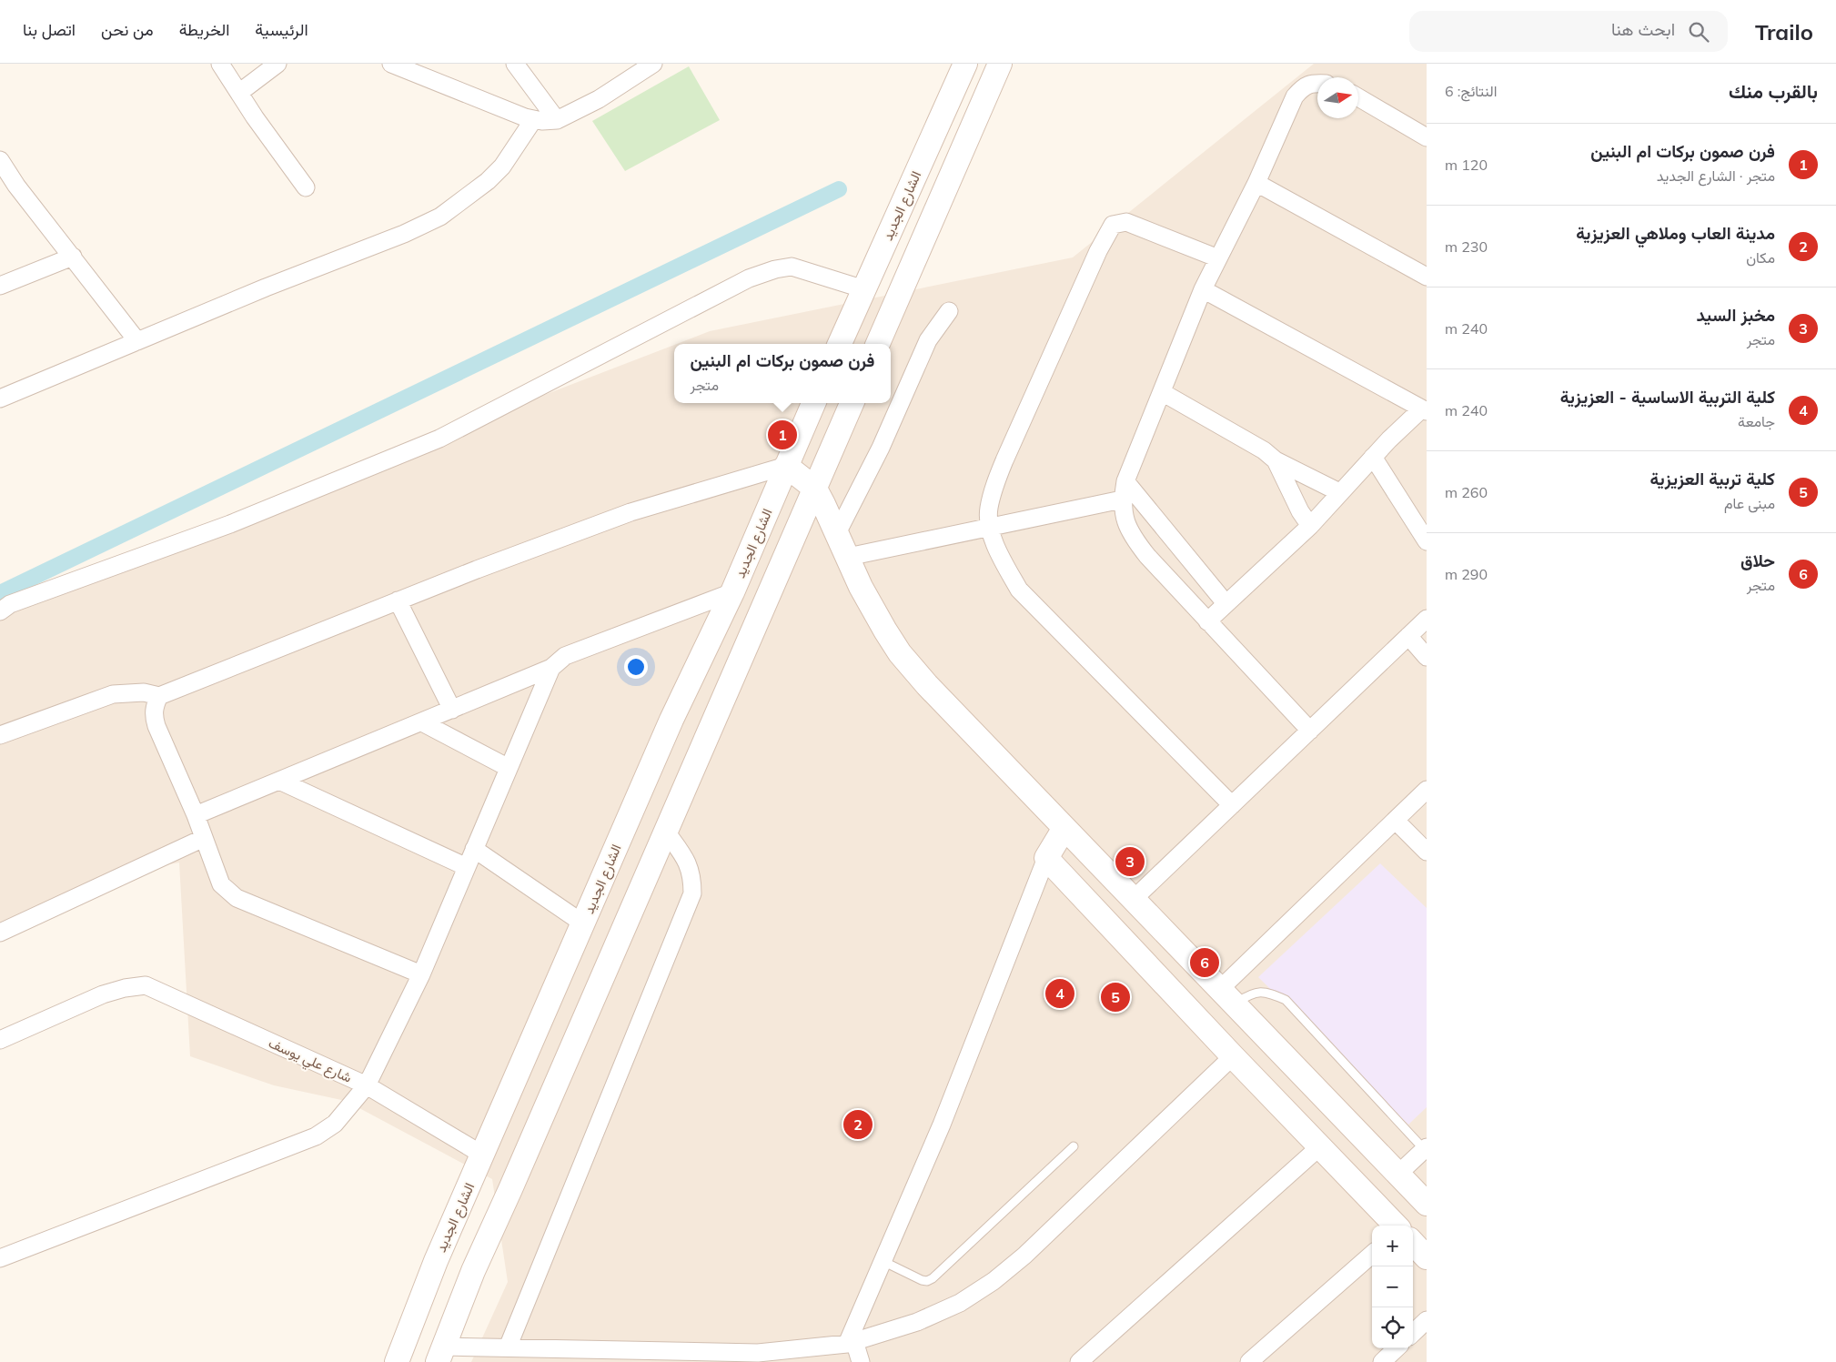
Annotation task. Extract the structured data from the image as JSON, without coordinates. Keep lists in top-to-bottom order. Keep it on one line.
{"streets":{"main road":["الشارع الجديد"],"street":["شارع علي يوسف"]},"north":"right","page":{"header":"Trailo","search":"ابحث هنا","nav":["الرئيسية","الخريطة","من نحن","اتصل بنا"],"heading":["بالقرب منك","النتائج: 6"],"list":[{"mark":"1","name":"فرن صمون بركات ام البنين","note":"متجر · الشارع الجديد","value":"120 m"},{"mark":"2","name":"مدينة العاب وملاهي العزيزية","note":"مكان","value":"230 m"},{"mark":"3","name":"مخبز السيد","note":"متجر","value":"240 m"},{"mark":"4","name":"كلية التربية الاساسية - العزيزية","note":"جامعة","value":"240 m"},{"mark":"5","name":"كلية تربية العزيزية","note":"مبنى عام","value":"260 m"},{"mark":"6","name":"حلاق","note":"متجر","value":"290 m"}],"popup":["فرن صمون بركات ام البنين","متجر"],"pins":["1","3","6","4","5","2"],"map_buttons":["+","−"]}}
